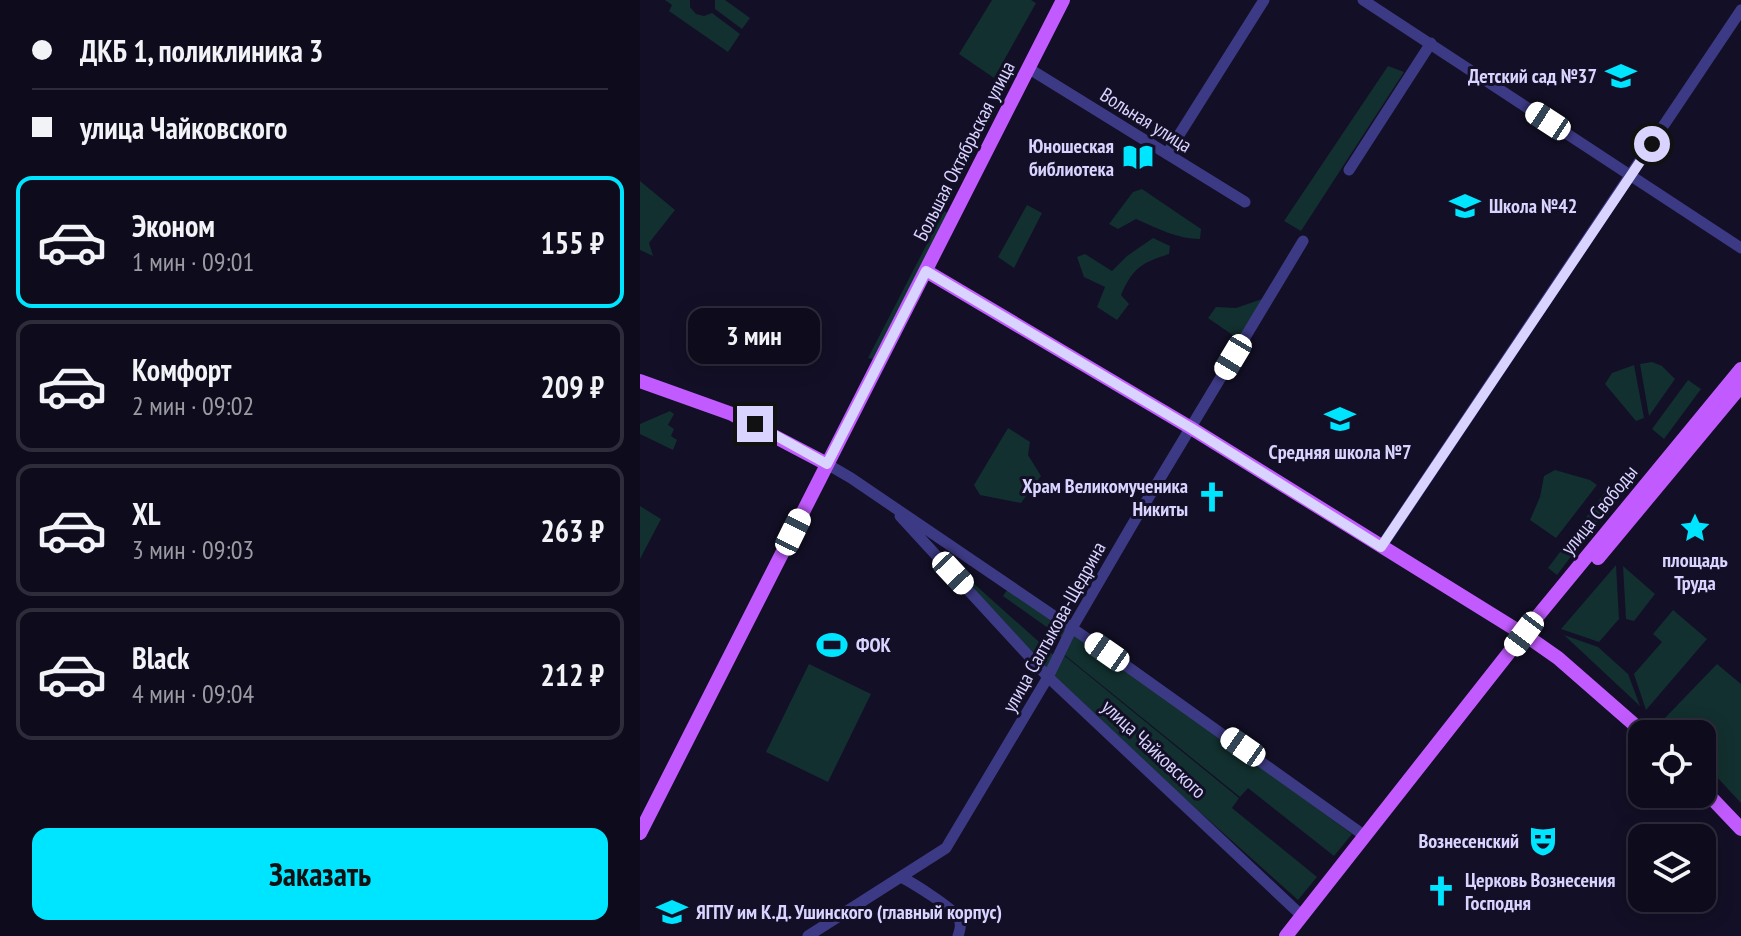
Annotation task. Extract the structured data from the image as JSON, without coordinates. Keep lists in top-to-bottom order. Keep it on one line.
{"streets":{"main road":["Большая Октябрьская улица","улица Свободы","улица Чайковского"],"street":["Вольная улица","улица Салтыкова-Щедрина"]},"crossings":[["Вольная улица","Большая Октябрьская улица"],["Большая Октябрьская улица","улица Чайковского"],["улица Свободы","улица Чайковского"],["улица Салтыкова-Щедрина","улица Чайковского"]],"places":{"school or university":["Детский сад №37","Школа №42","Средняя школа №7","ЯГПУ им К.Д. Ушинского (главный корпус)"],"library":["Юношеская библиотека"],"church":["Храм Великомученика Никиты","Церковь Вознесения Господня"],"place":["площадь Труда"],"sports":["ФОК"],"theatre":["Вознесенский"]},"page":{"banner":["ДКБ 1, поликлиника 3","улица Чайковского"],"list":[{"name":"Эконом","note":"1 мин · 09:01","value":"155 ₽"},{"name":"Комфорт","note":"2 мин · 09:02","value":"209 ₽"},{"name":"XL","note":"3 мин · 09:03","value":"263 ₽"},{"name":"Black","note":"4 мин · 09:04","value":"212 ₽"}],"bubble":"3 мин","buttons":"Заказать"}}
